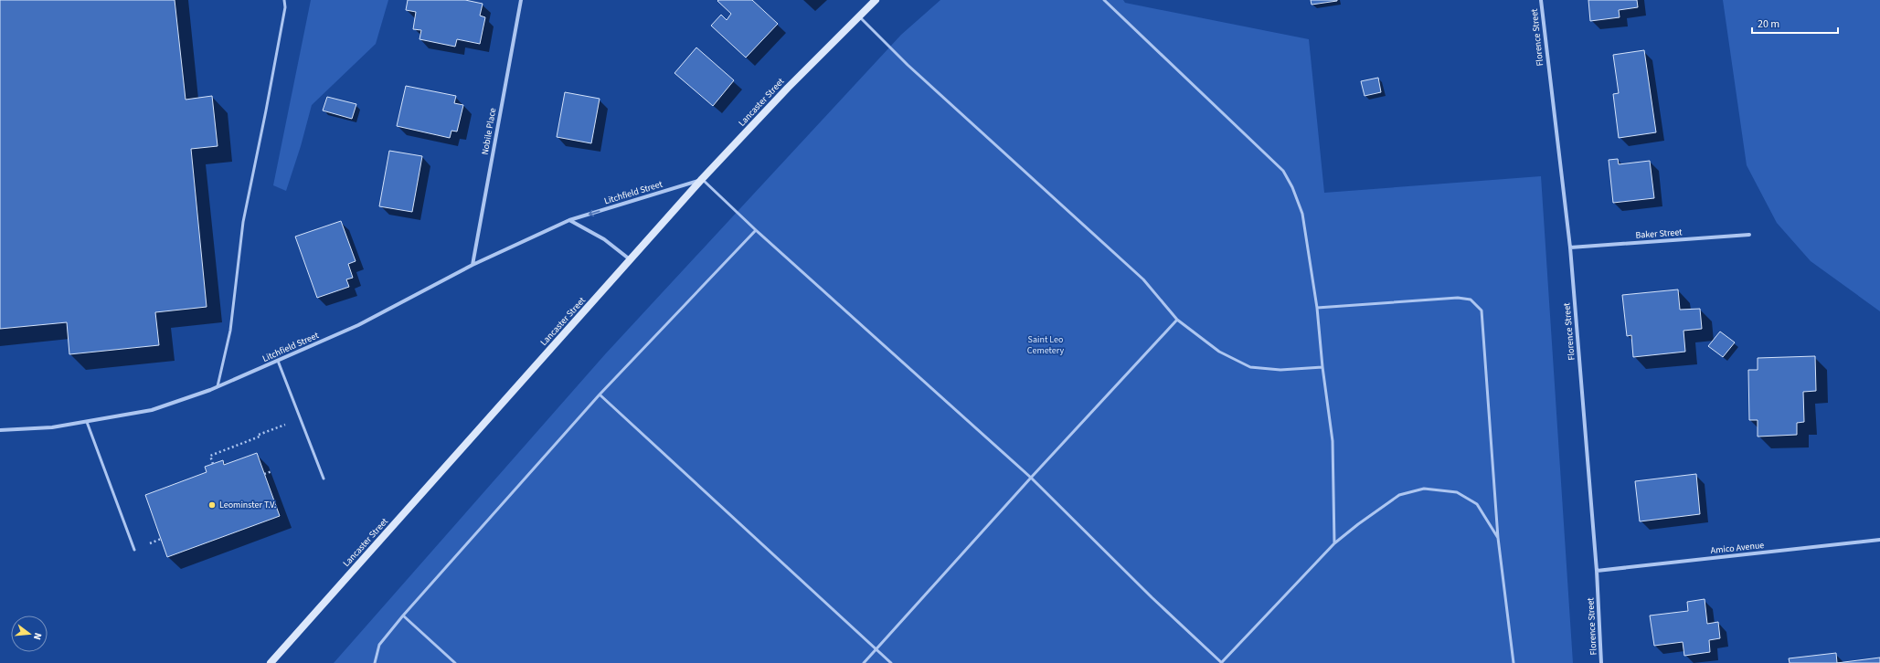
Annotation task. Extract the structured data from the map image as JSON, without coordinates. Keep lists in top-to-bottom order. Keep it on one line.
{"streets":{"main road":["Lancaster Street"],"street":["Florence Street","Nobile Place","Litchfield Street","Baker Street","Amico Avenue"]},"crossings":[["Florence Street","Baker Street"],["Florence Street","Amico Avenue"],["Lancaster Street","Litchfield Street"],["Nobile Place","Litchfield Street"]],"parks":["Saint Leo Cemetery"],"places":["Leominster T.V."],"scale_bar":"20 m","north":"right"}
